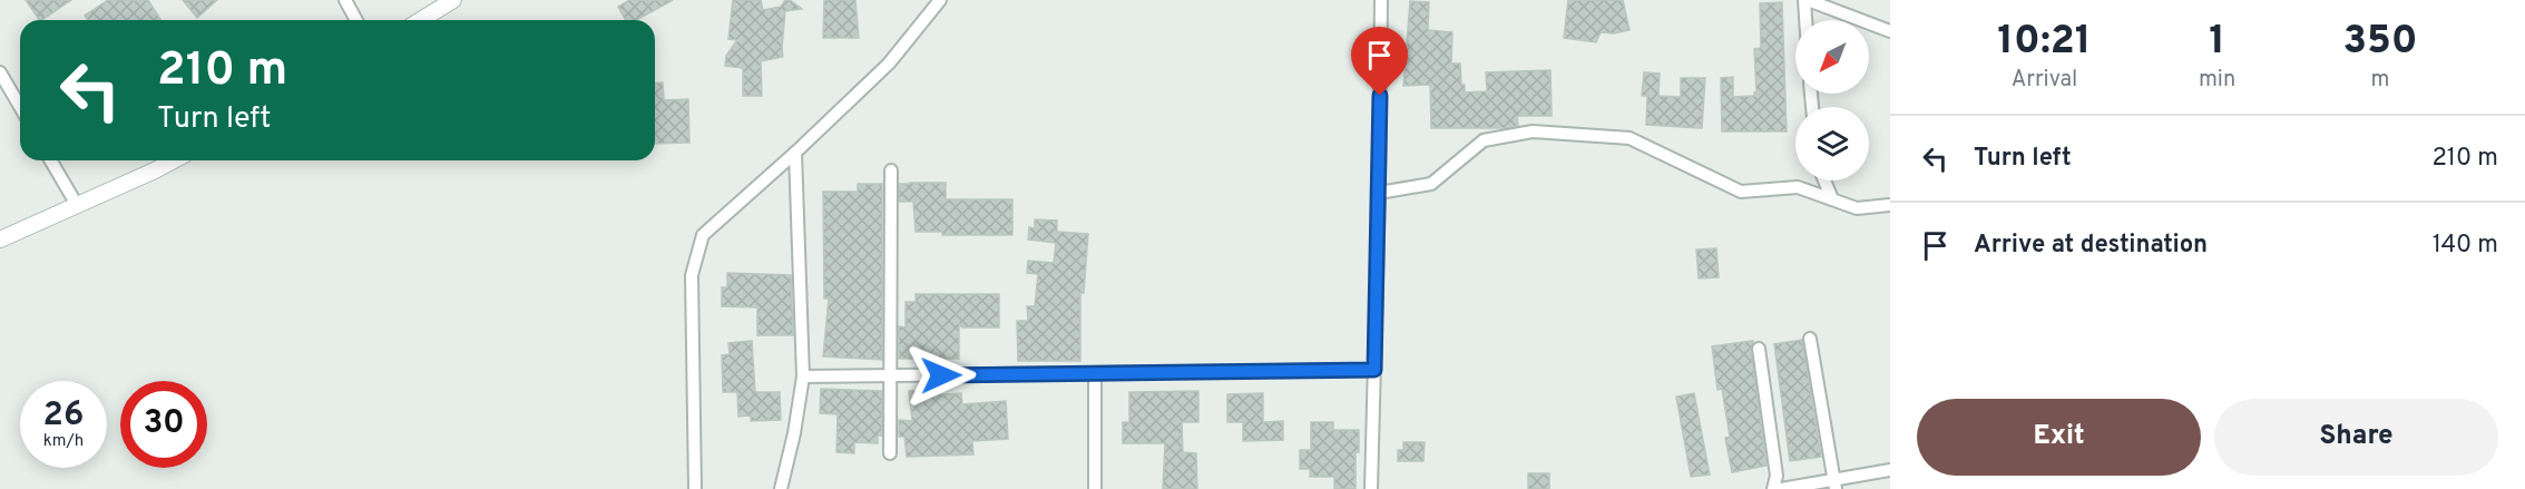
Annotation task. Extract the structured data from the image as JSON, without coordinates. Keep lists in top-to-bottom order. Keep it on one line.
{"north":"bottom left","page":{"eta":["10:21","Arrival","1","min","350","m"],"turn":["210 m","Turn left"],"list":[{"name":"Turn left","value":"210 m"},{"name":"Arrive at destination","value":"140 m"}],"speed":"26 km/h","limit":"30","buttons":["Exit","Share"]}}
